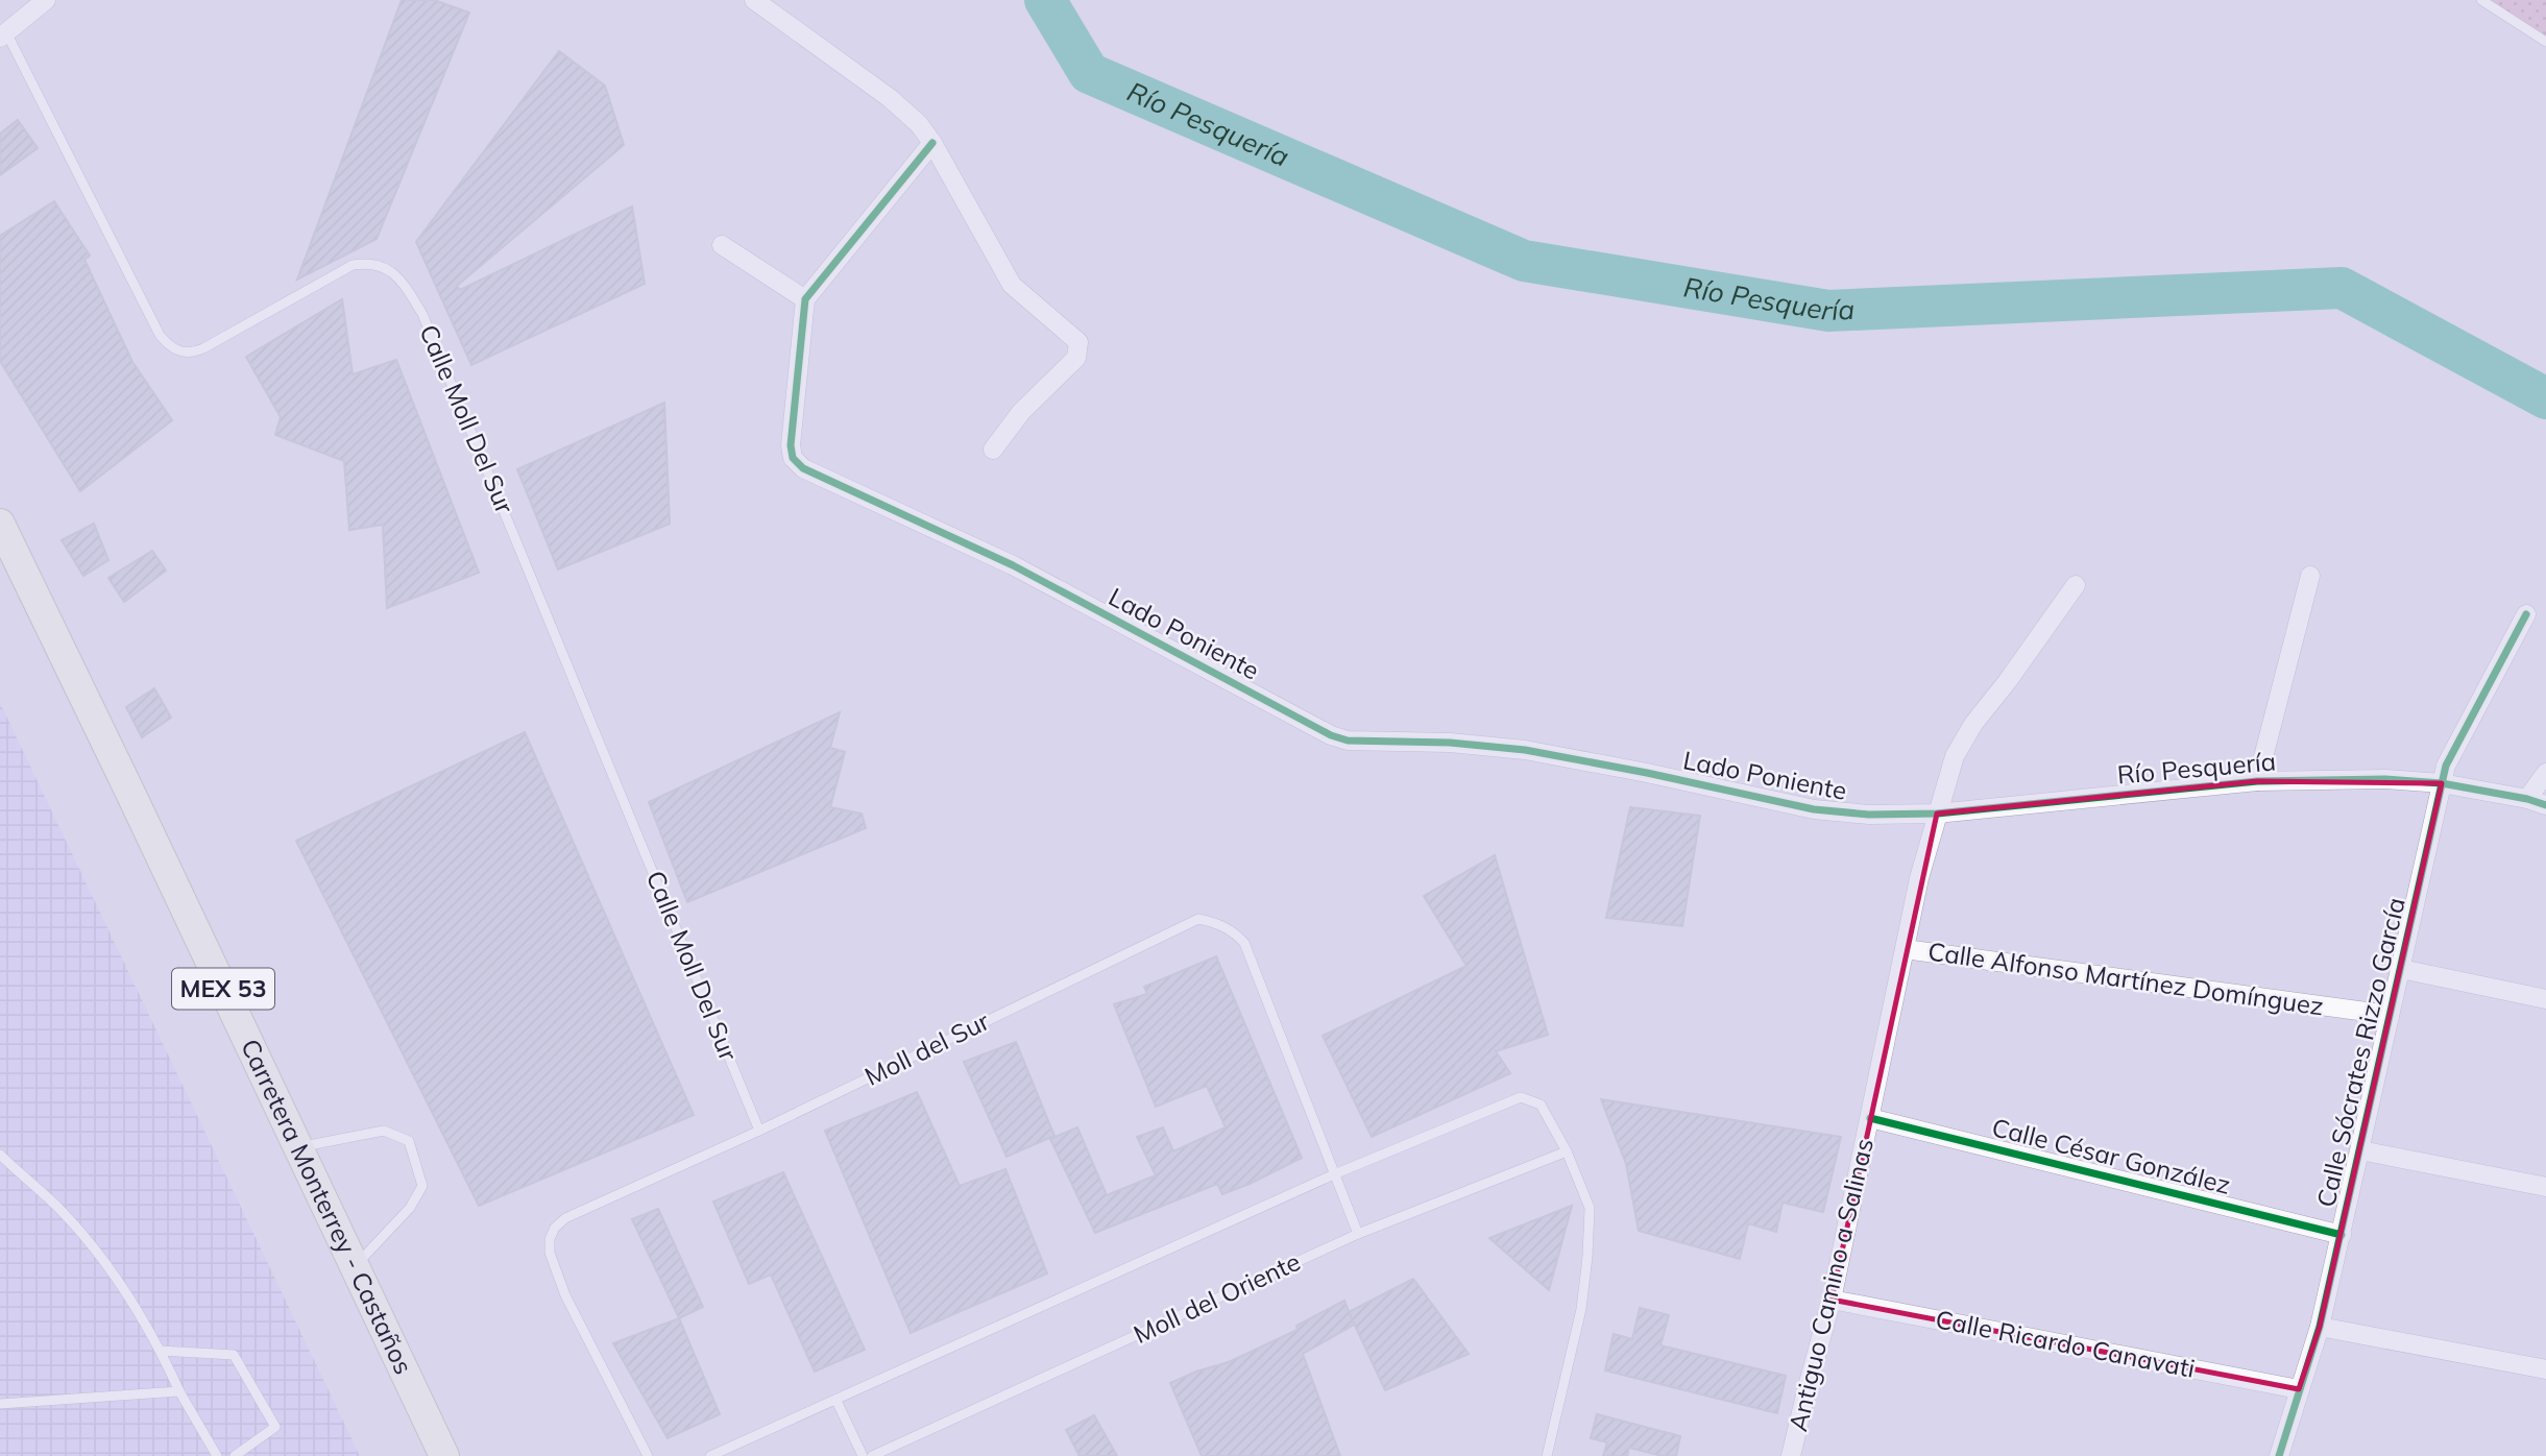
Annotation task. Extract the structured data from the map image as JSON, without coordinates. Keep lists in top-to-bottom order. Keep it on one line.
{"streets":{"main road":["MEX 53","Carretera Monterrey - Castaños"],"street":["Lado Poniente","Río Pesquería","Calle Alfonso Martínez Domínguez","Calle Sócrates Rizzo García","Calle César González","Antiguo Camino a Salinas","Calle Ricardo Canavati"],"lane":["Calle Moll Del Sur","Moll del Sur","Moll del Oriente"]},"crossings":[["Calle Moll Del Sur","Moll del Sur"],["Lado Poniente","Río Pesquería"],["Lado Poniente","Antiguo Camino a Salinas"],["Río Pesquería","Calle Sócrates Rizzo García"],["Río Pesquería","Antiguo Camino a Salinas"],["Calle Alfonso Martínez Domínguez","Calle Sócrates Rizzo García"],["Calle Alfonso Martínez Domínguez","Antiguo Camino a Salinas"],["Moll del Sur","Moll del Oriente"],["Calle Sócrates Rizzo García","Calle César González"],["Calle Sócrates Rizzo García","Calle Ricardo Canavati"],["Calle César González","Antiguo Camino a Salinas"],["Antiguo Camino a Salinas","Calle Ricardo Canavati"]],"water":["Río Pesquería"]}
